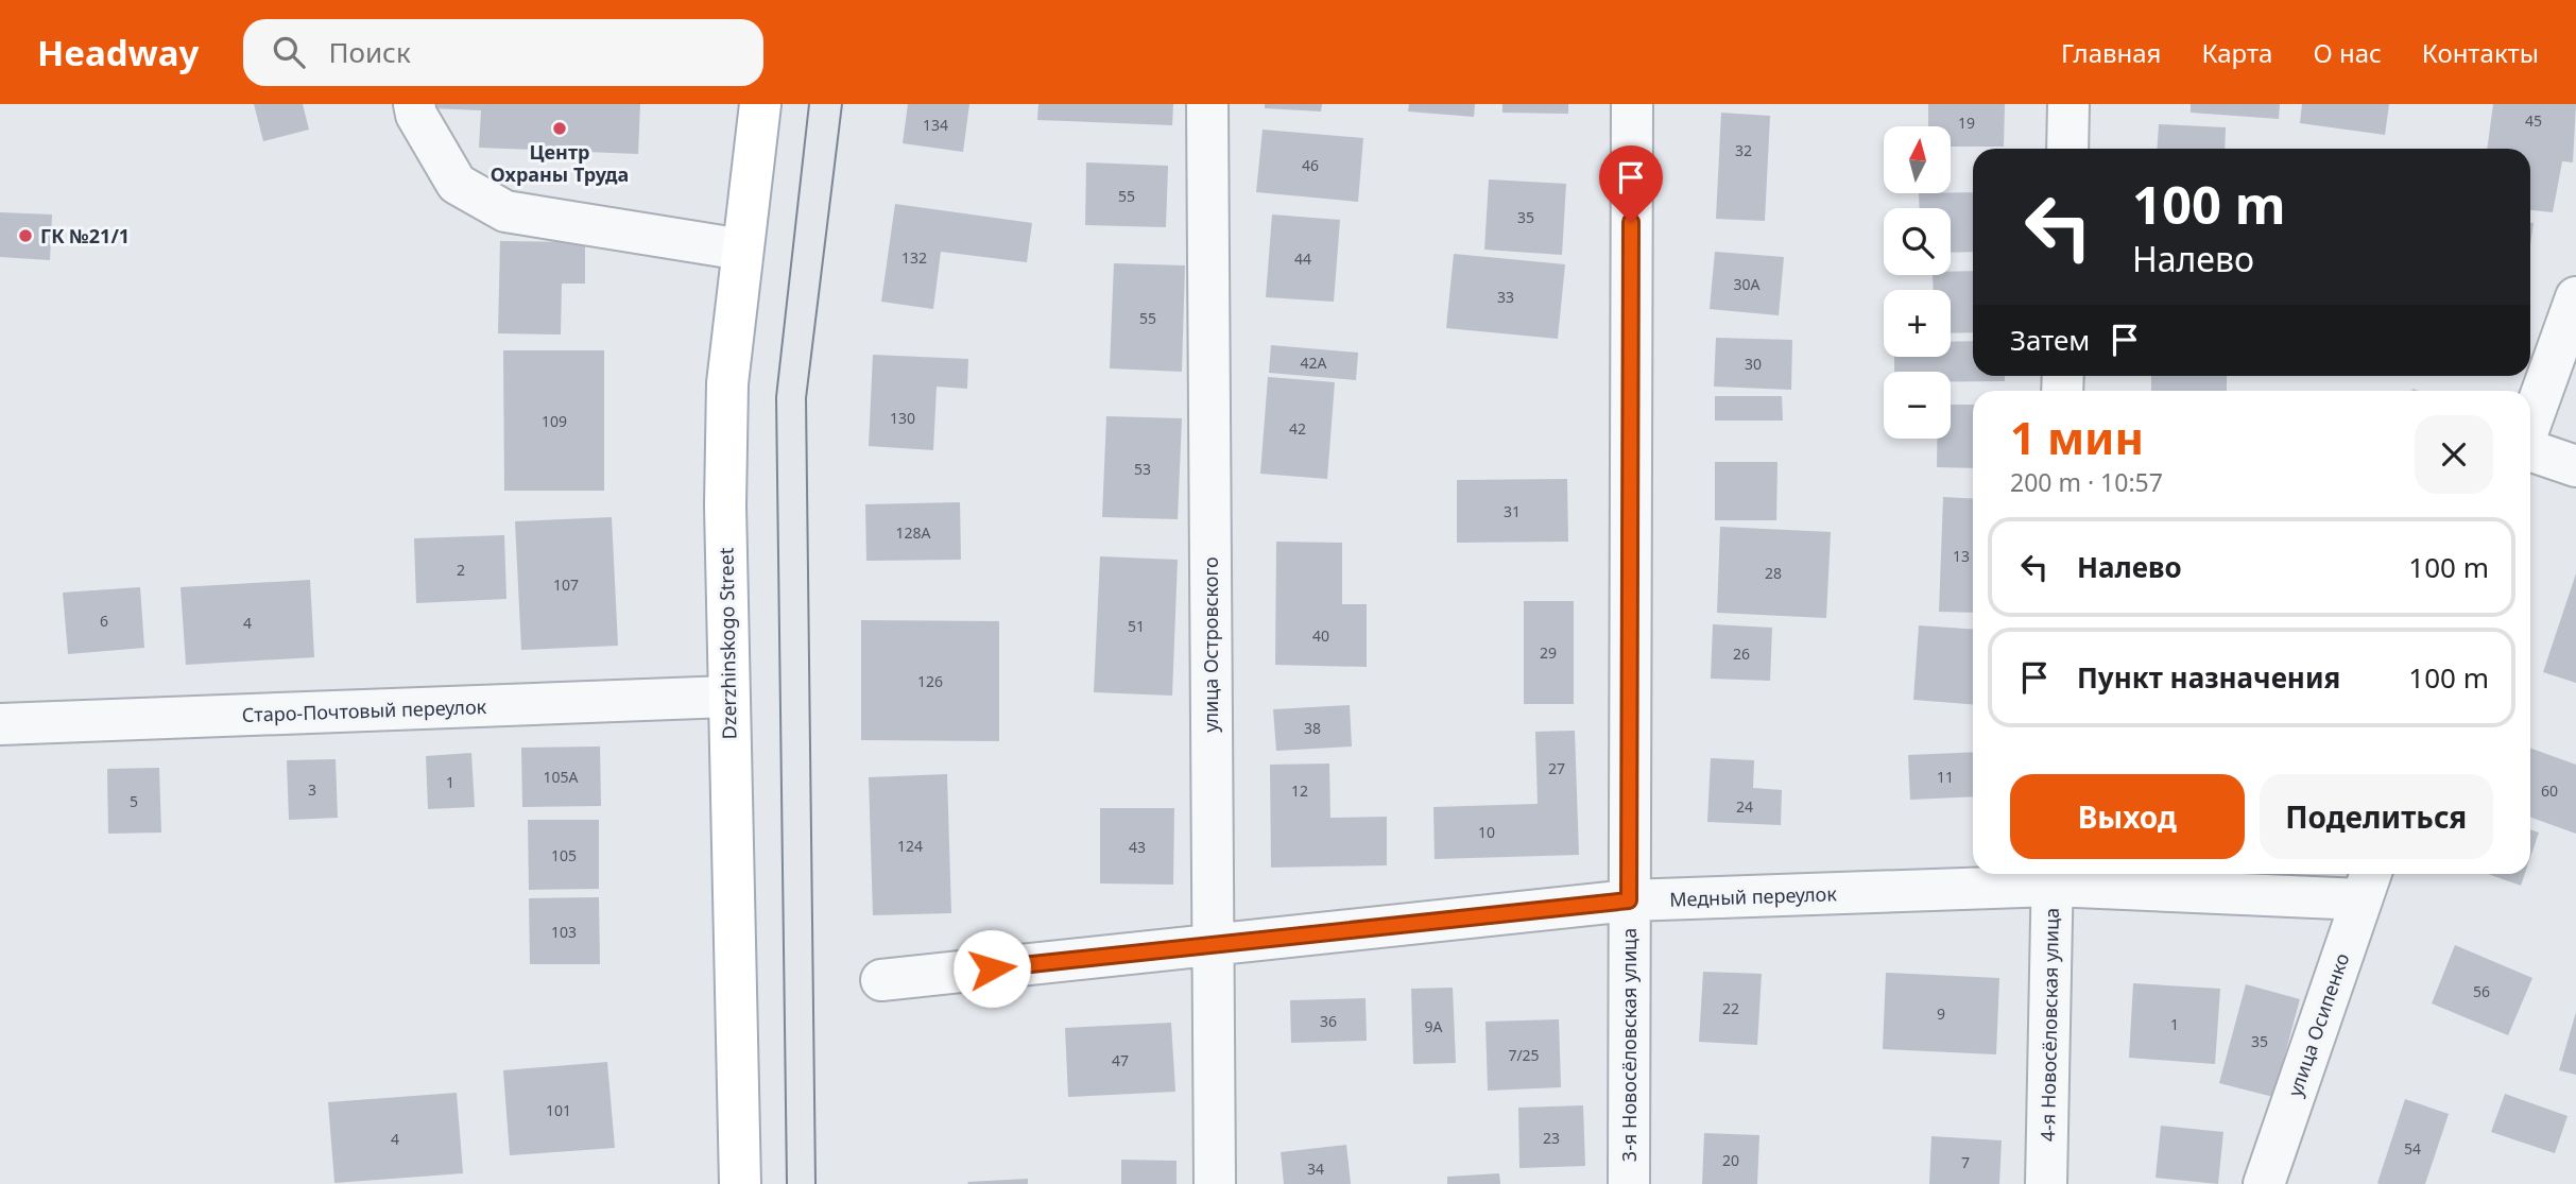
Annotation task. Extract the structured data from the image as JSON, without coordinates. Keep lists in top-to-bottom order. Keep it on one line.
{"streets":{"main road":["Dzerzhinskogo Street"],"street":["улица Островского","Старо-Почтовый переулок","Медный переулок","4-я Новосёловская улица","улица Осипенко","3-я Новосёловская улица"]},"crossings":[["Dzerzhinskogo Street","Старо-Почтовый переулок"],["улица Островского","Медный переулок"],["Медный переулок","4-я Новосёловская улица"],["Медный переулок","улица Осипенко"],["Медный переулок","3-я Новосёловская улица"]],"places":["Центр Охраны Труда","ГК №21/1"],"house_numbers":["45","19","134","32","46","55","35","132","44","30А","33","55","42А","30","130","109","42","53","31","128А","13","2","28","107","6","4","51","40","29","26","126","38","27","105А","11","1","3","12","60","5","24","10","124","43","105","103","56","22","9","36","1","9А","35","7/25","47","101","23","4","54","20","7","34"],"north":"top","page":{"header":"Headway","search":"Поиск","nav":["Главная","Карта","О нас","Контакты"],"map_buttons":["+","−"],"turn":["100 m","Налево"],"then":"Затем","heading":["1 мин","200 m · 10:57"],"list":[{"name":"Налево","value":"100 m"},{"name":"Пункт назначения","value":"100 m"}],"buttons":["Выход","Поделиться"]}}
